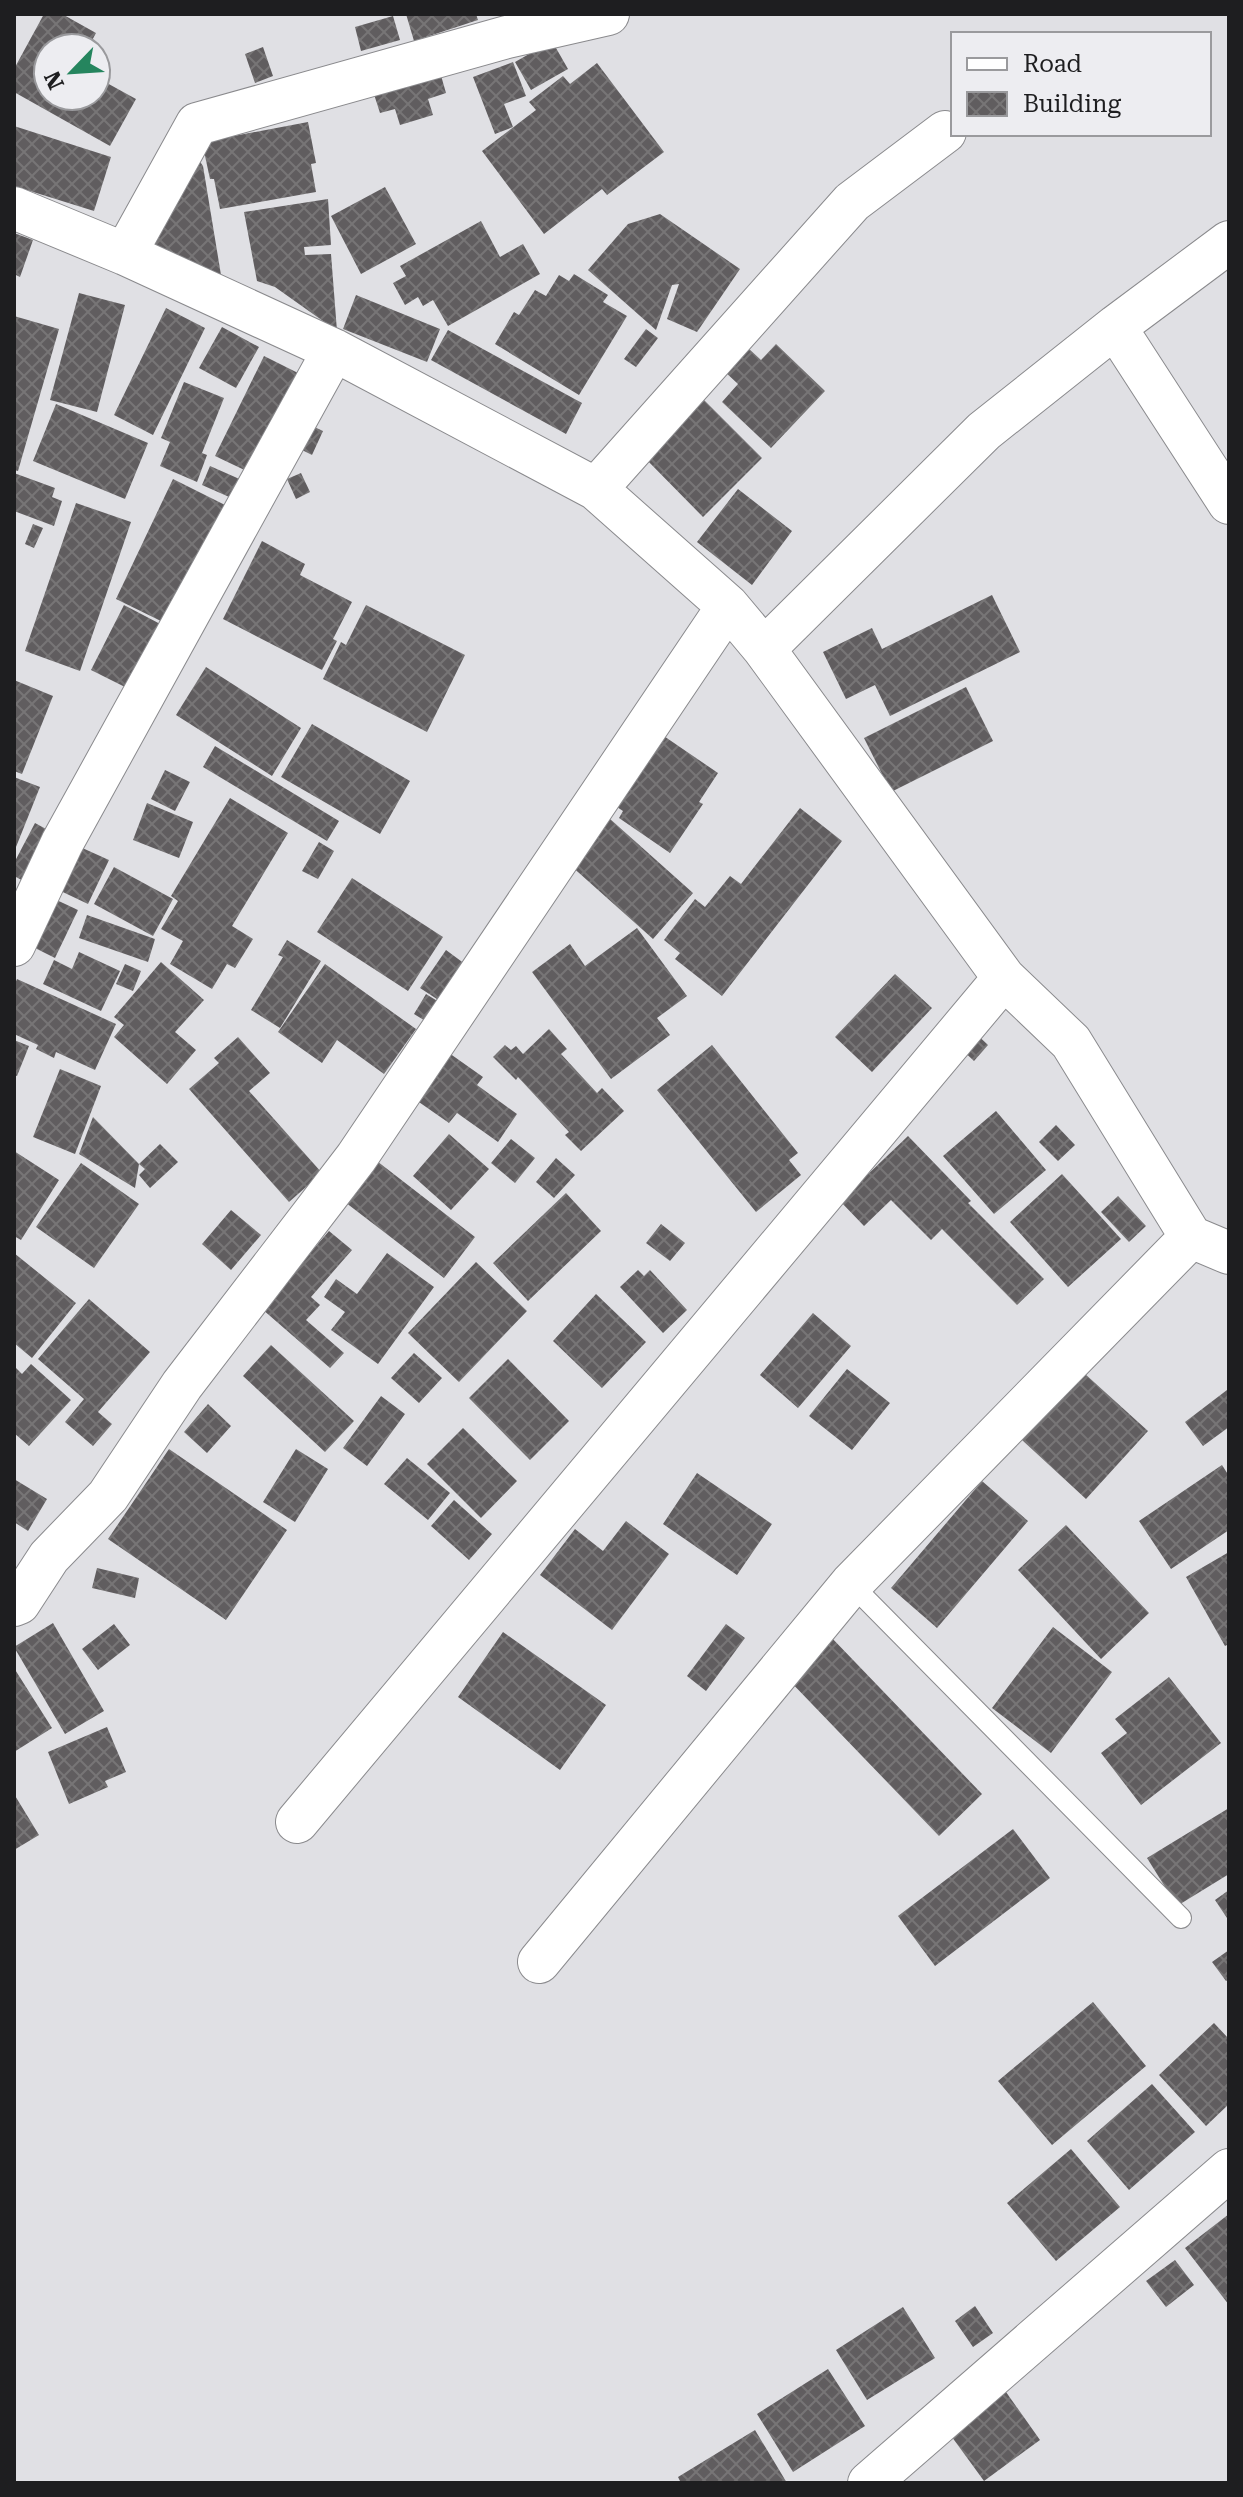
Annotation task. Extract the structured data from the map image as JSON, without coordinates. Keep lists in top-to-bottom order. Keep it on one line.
{"legend":["Road","Building"],"north":"bottom left"}
